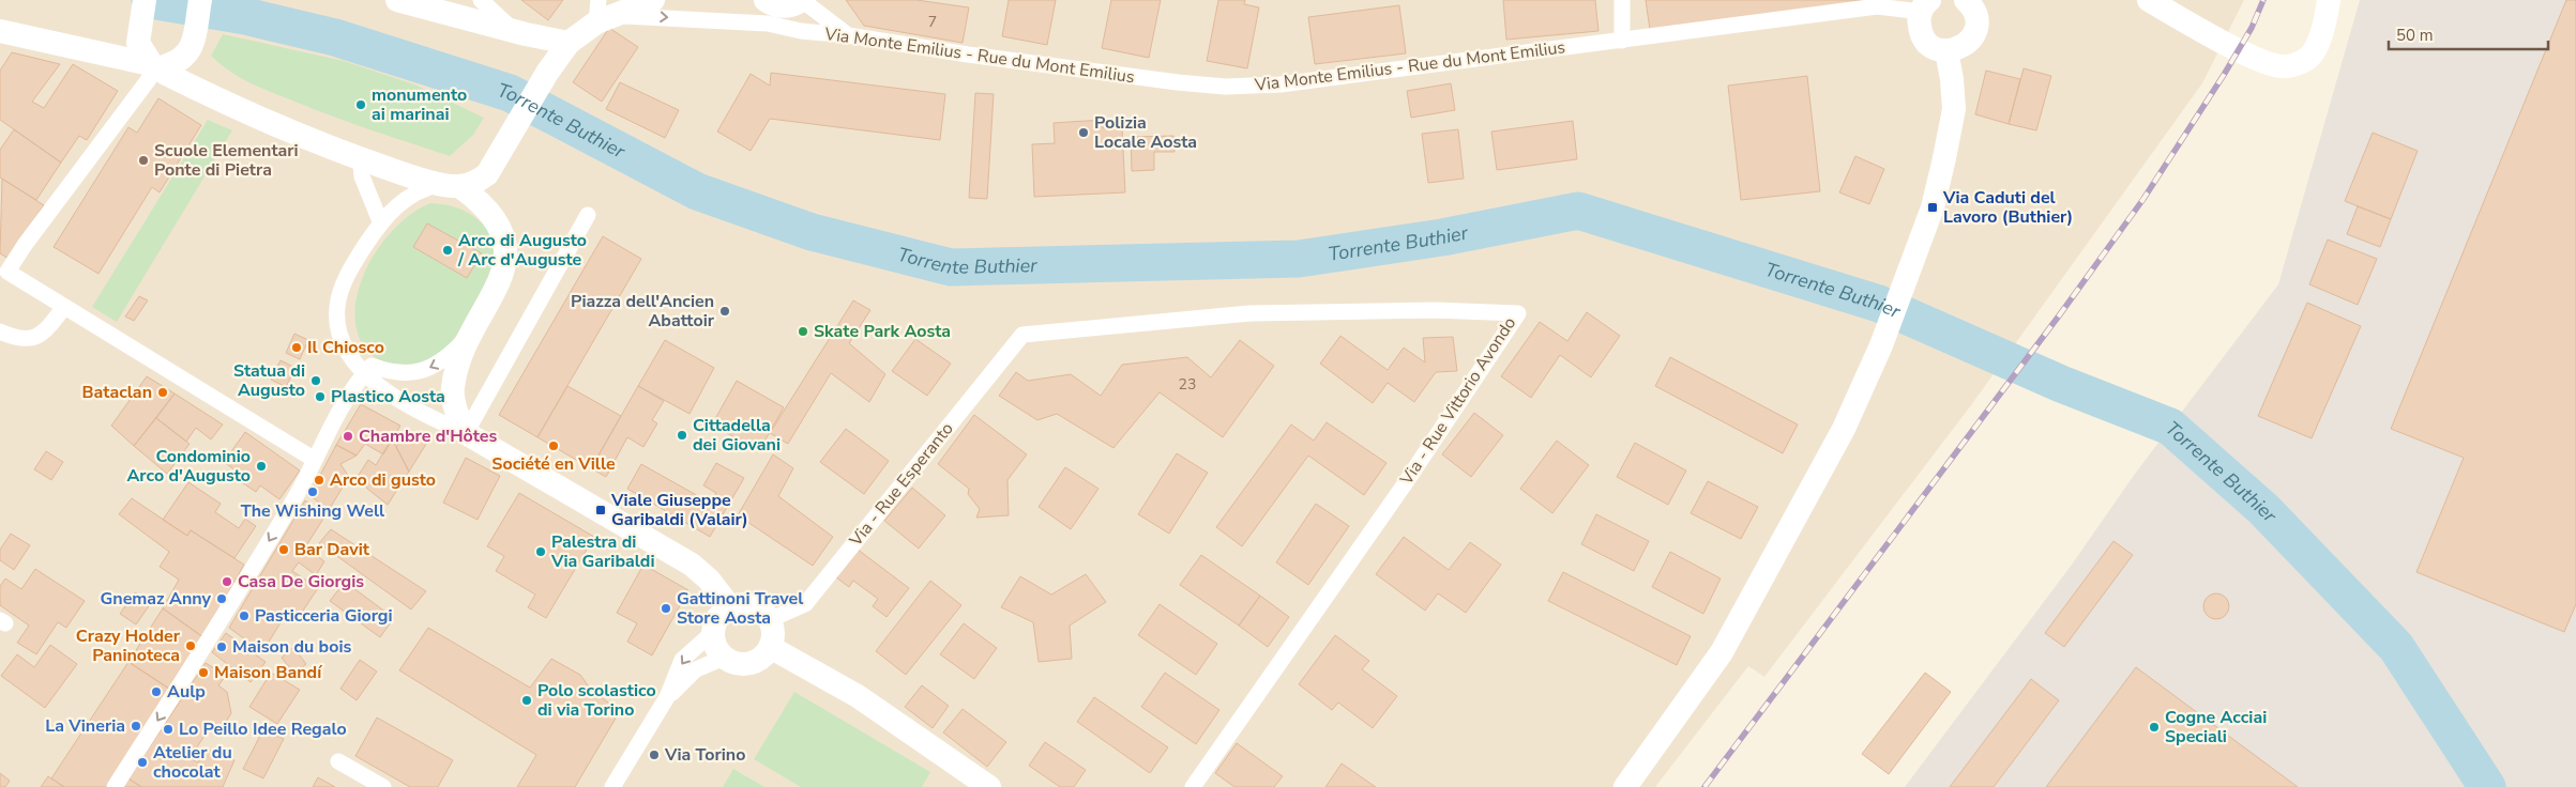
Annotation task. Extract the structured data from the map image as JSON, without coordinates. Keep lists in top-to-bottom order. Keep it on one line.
{"streets":{"street":["Via Monte Emilius - Rue du Mont Emilius","Via - Rue Vittorio Avondo","Via - Rue Esperanto"]},"crossings":[["Via - Rue Vittorio Avondo","Via - Rue Esperanto"]],"water":["Torrente Buthier"],"places":{"other":["monumento ai marinai","Polizia Locale Aosta","Scuole Elementari Ponte di Pietra","Arco di Augusto / Arc d'Auguste","Piazza dell'Ancien Abattoir","Skate Park Aosta","Il Chiosco","Statua di Augusto","Bataclan","Plastico Aosta","Cittadella dei Giovani","Chambre d'Hôtes","Société en Ville","Condominio Arco d'Augusto","Arco di gusto","The Wishing Well","Bar Davit","Palestra di Via Garibaldi","Casa De Giorgis","Gnemaz Anny","Gattinoni Travel Store Aosta","Pasticceria Giorgi","Crazy Holder Paninoteca","Maison du bois","Maison Bandí","Aulp","Polo scolastico di via Torino","La Vineria","Cogne Acciai Speciali","Lo Peillo Idee Regalo","Via Torino","Atelier du chocolat"],"transit":["Via Caduti del Lavoro (Buthier)","Viale Giuseppe Garibaldi (Valair)"]},"house_numbers":["7","23"],"scale_bar":"50 m"}
